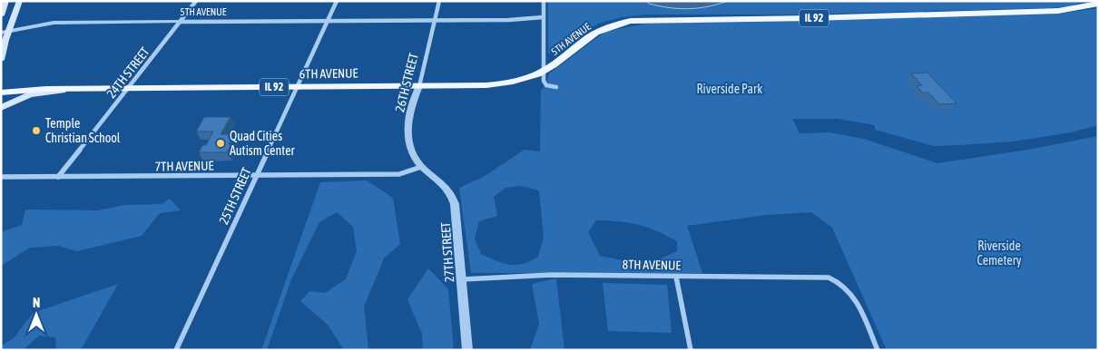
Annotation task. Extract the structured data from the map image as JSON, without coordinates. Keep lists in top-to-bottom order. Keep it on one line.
{"streets":{"main road":["5TH AVENUE","IL 92","6TH AVENUE"],"street":["24TH STREET","26TH STREET","7TH AVENUE","25TH STREET","27TH STREET","8TH AVENUE"]},"crossings":[["5TH AVENUE","24TH STREET"],["5TH AVENUE","6TH AVENUE"],["5TH AVENUE","26TH STREET"],["5TH AVENUE","25TH STREET"],["24TH STREET","6TH AVENUE"],["24TH STREET","7TH AVENUE"],["6TH AVENUE","26TH STREET"],["6TH AVENUE","25TH STREET"],["26TH STREET","7TH AVENUE"],["26TH STREET","27TH STREET"],["7TH AVENUE","25TH STREET"],["7TH AVENUE","27TH STREET"],["27TH STREET","8TH AVENUE"]],"parks":["Riverside Park","Riverside Cemetery"],"places":["Temple Christian School","Quad Cities Autism Center"],"north":"top"}
